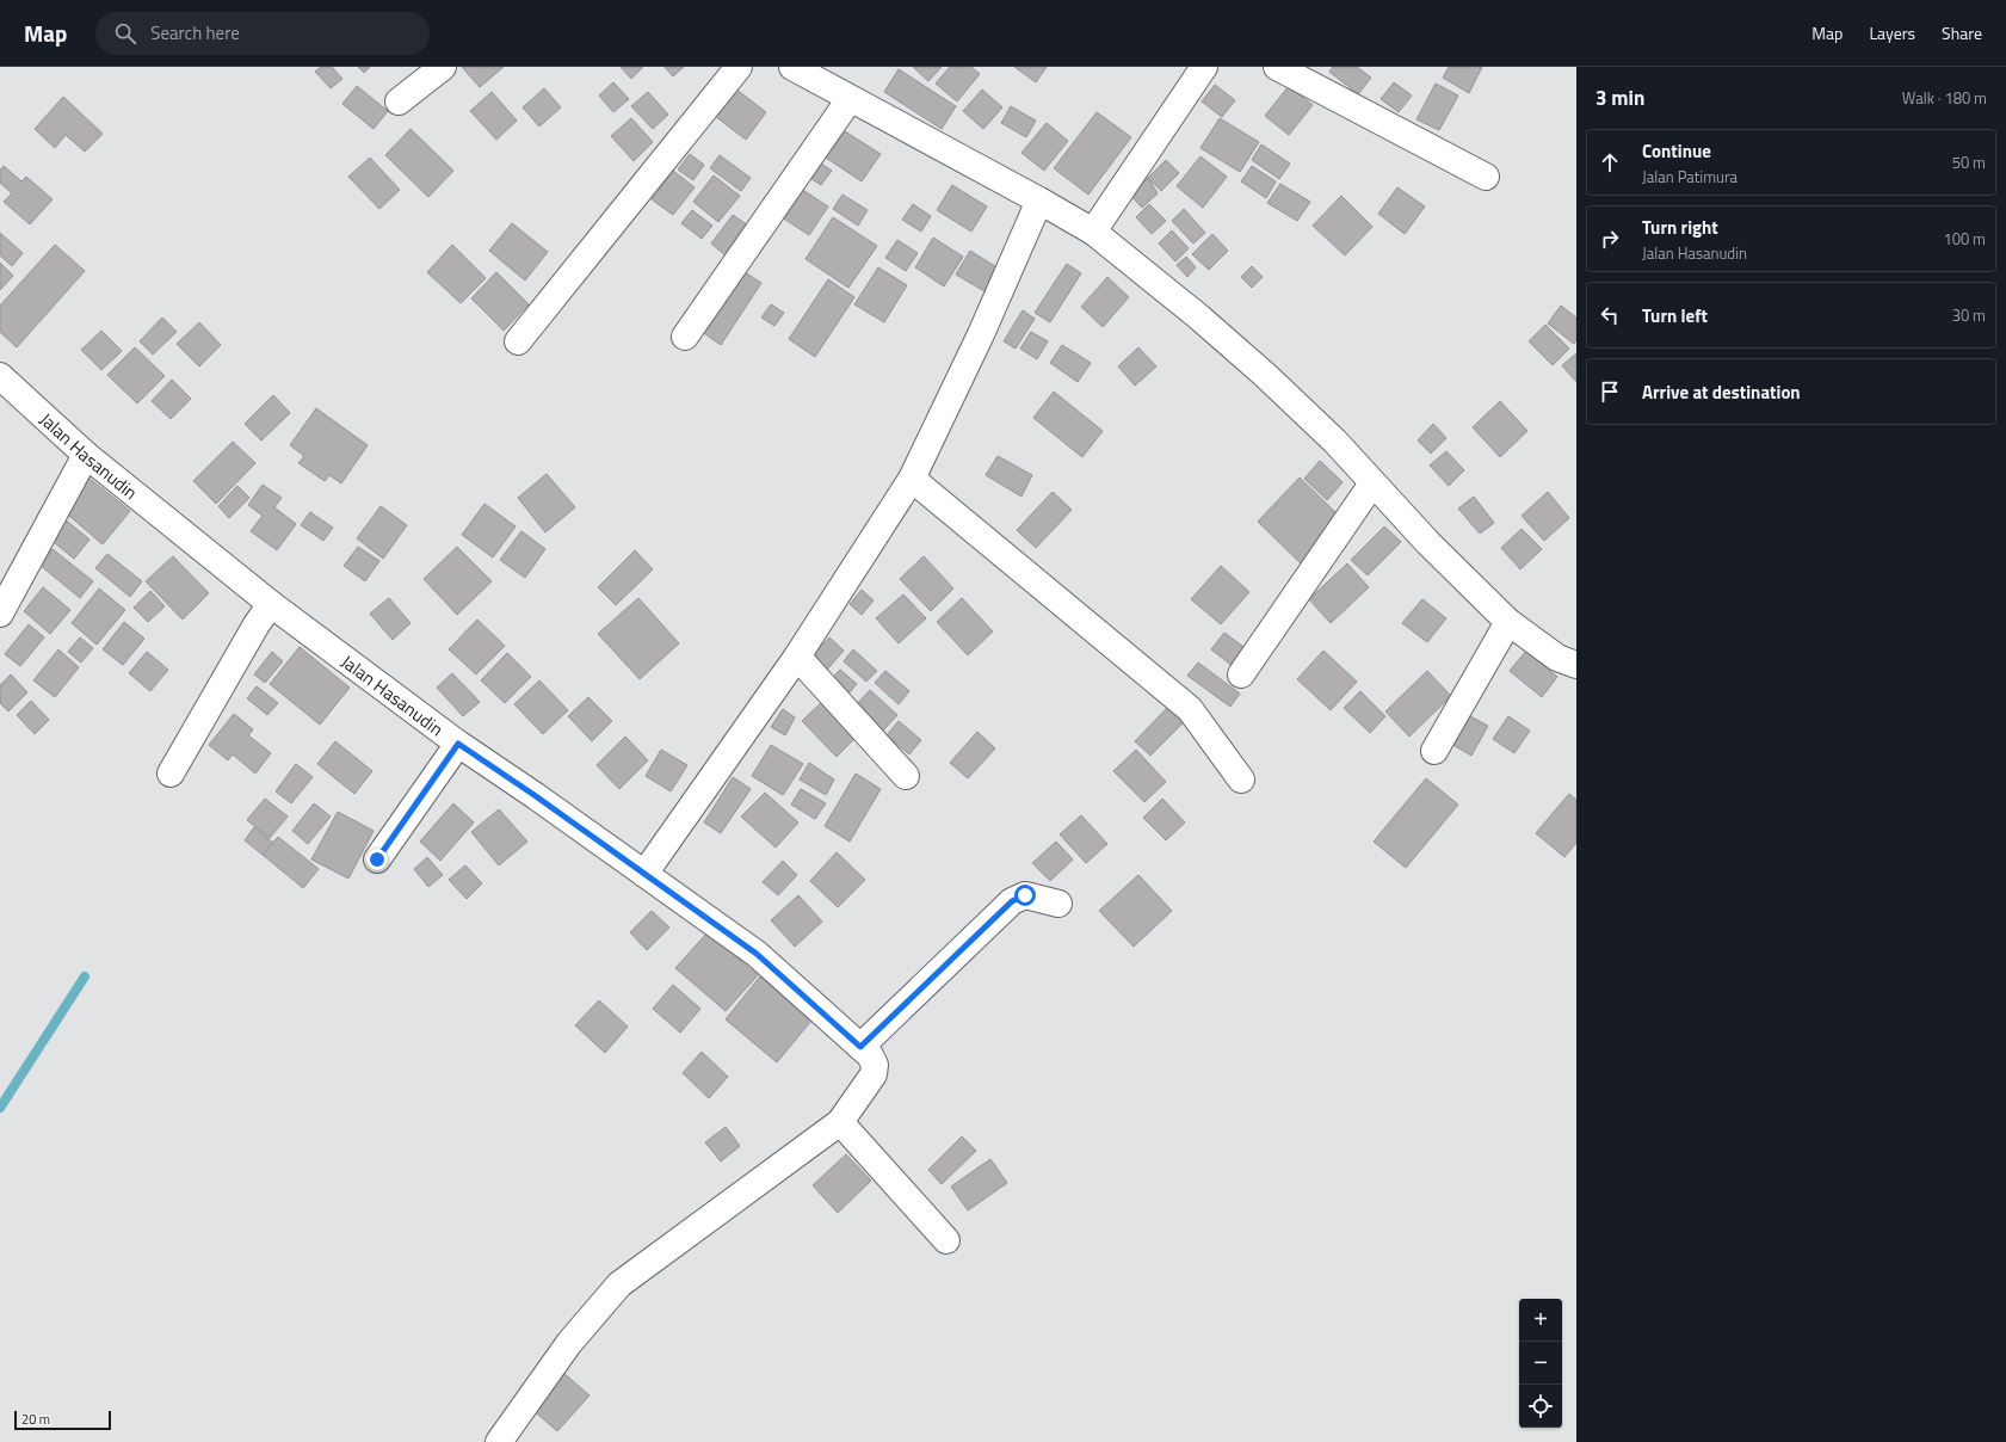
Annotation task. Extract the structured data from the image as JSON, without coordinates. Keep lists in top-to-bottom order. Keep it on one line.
{"streets":{"street":["Jalan Hasanudin"]},"scale_bar":"20 m","page":{"header":"Map","search":"Search here","nav":["Map","Layers","Share"],"heading":["3 min","Walk · 180 m"],"list":[["Continue","Jalan Patimura","50 m"],["Turn right","Jalan Hasanudin","100 m"],["Turn left","30 m"],"Arrive at destination"],"map_buttons":["+","−"],"scale":"20 m"}}
